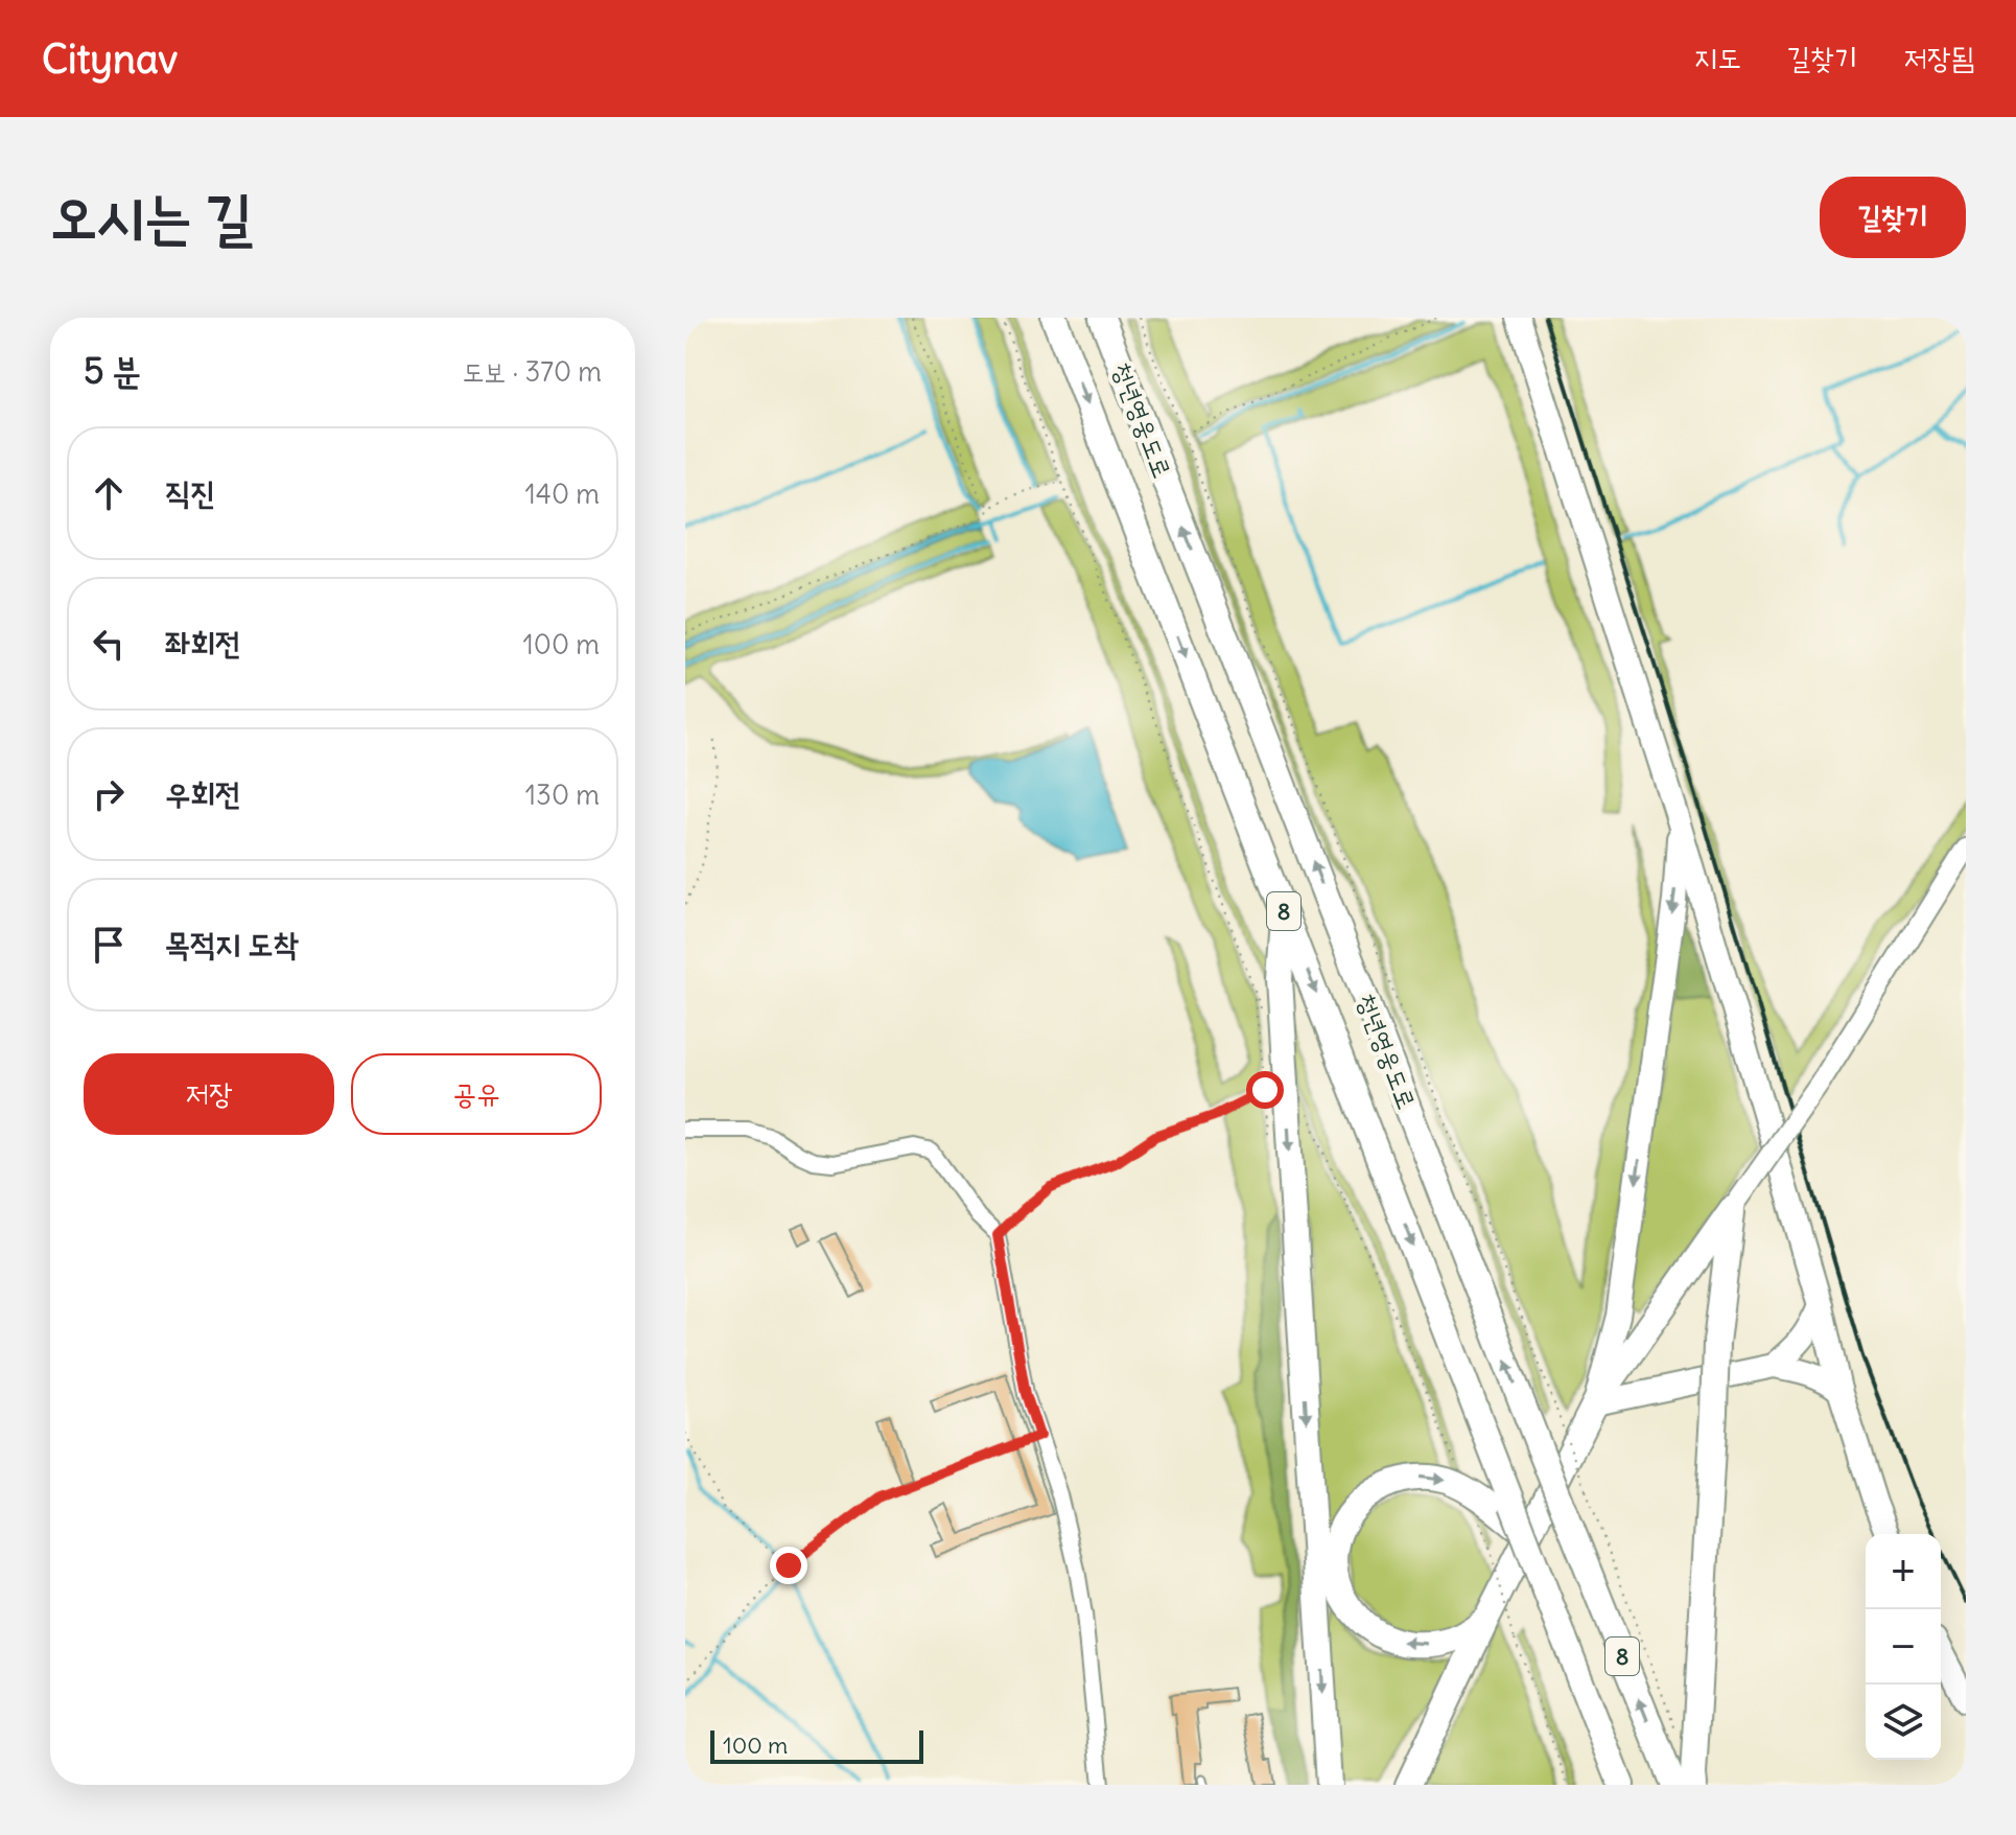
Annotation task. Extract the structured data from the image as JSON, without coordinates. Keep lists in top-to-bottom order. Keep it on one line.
{"streets":{"highway":["청년영웅도로","8"]},"scale_bar":"100 m","page":{"header":"Citynav","nav":["지도","길찾기","저장됨"],"buttons":["길찾기",["저장","공유"]],"title":"오시는 길","heading":["5 분","도보 · 370 m"],"list":[["직진","140 m"],["좌회전","100 m"],["우회전","130 m"],"목적지 도착"],"map_buttons":["+","−"],"scale":"100 m"}}
